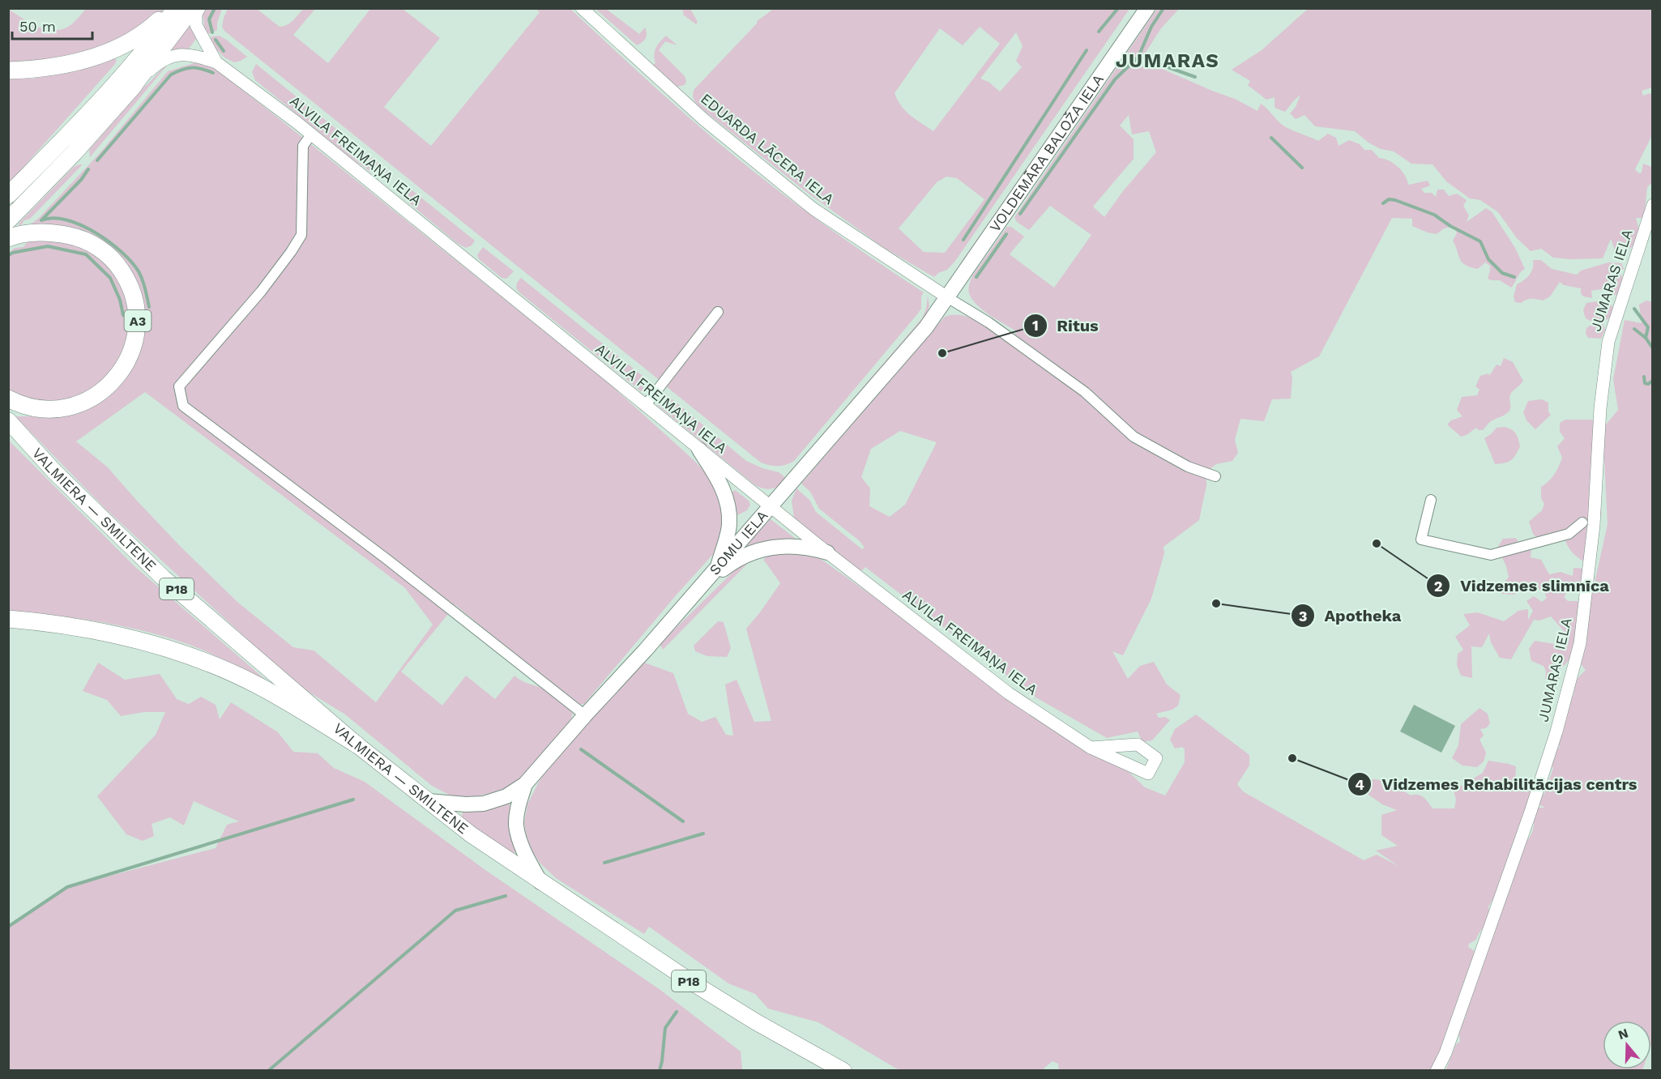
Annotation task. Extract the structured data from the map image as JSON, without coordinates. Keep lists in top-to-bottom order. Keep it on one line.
{"streets":{"highway":["A3"],"main road":["VOLDEMĀRA BALOŽA IELA","VALMIERA — SMILTENE","SOMU IELA","P18"],"street":["EDUARDA LĀCERA IELA","ALVILA FREIMAŅA IELA","JUMARAS IELA"]},"crossings":[["EDUARDA LĀCERA IELA","VOLDEMĀRA BALOŽA IELA"],["EDUARDA LĀCERA IELA","SOMU IELA"],["ALVILA FREIMAŅA IELA","SOMU IELA"],["VOLDEMĀRA BALOŽA IELA","SOMU IELA"]],"districts":["JUMARAS"],"places":["Ritus","Vidzemes slimnīca","Apotheka","Vidzemes Rehabilitācijas centrs"],"scale_bar":"50 m","north":"top"}
